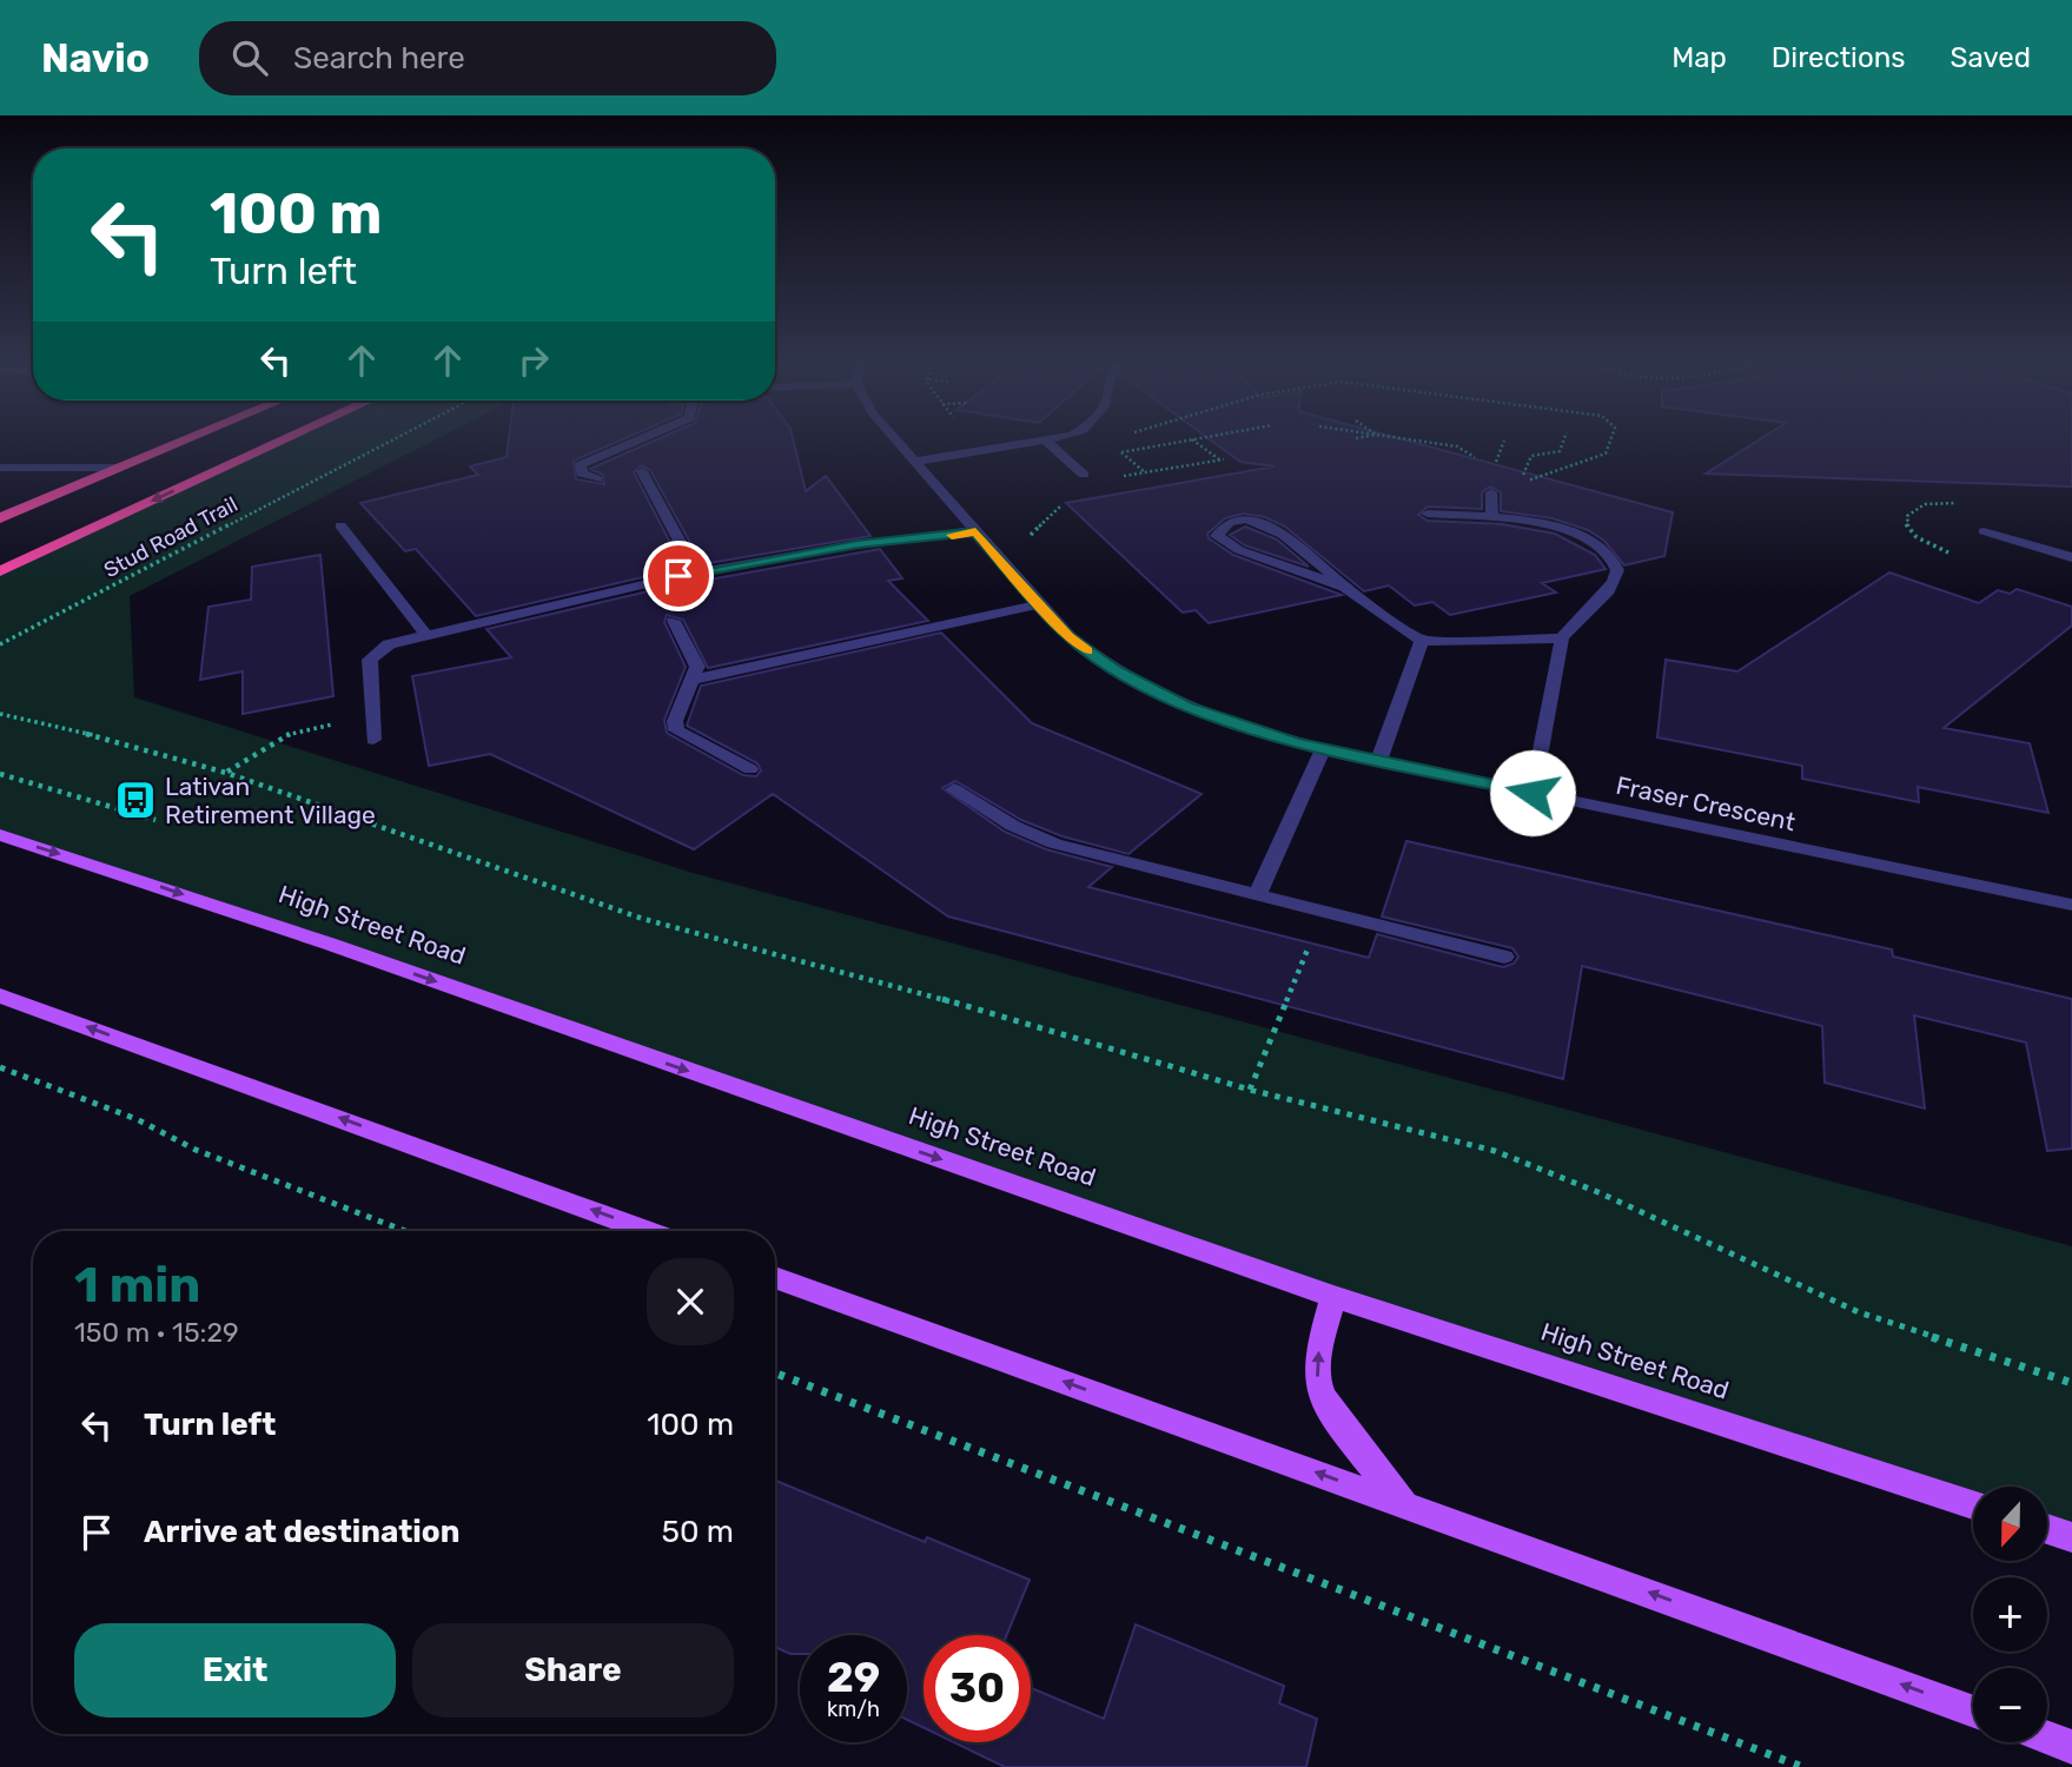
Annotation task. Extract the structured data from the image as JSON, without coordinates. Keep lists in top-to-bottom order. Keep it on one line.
{"streets":{"main road":["High Street Road"],"street":["Fraser Crescent"],"path":["Stud Road Trail"]},"places":{"bus stop":["Lativan Retirement Village"]},"north":"bottom","page":{"header":"Navio","search":"Search here","nav":["Map","Directions","Saved"],"turn":["100 m","Turn left"],"heading":["1 min","150 m · 15:29"],"list":[{"name":"Turn left","value":"100 m"},{"name":"Arrive at destination","value":"50 m"}],"map_buttons":["+","−"],"buttons":["Exit","Share"],"speed":"29 km/h","limit":"30"}}
